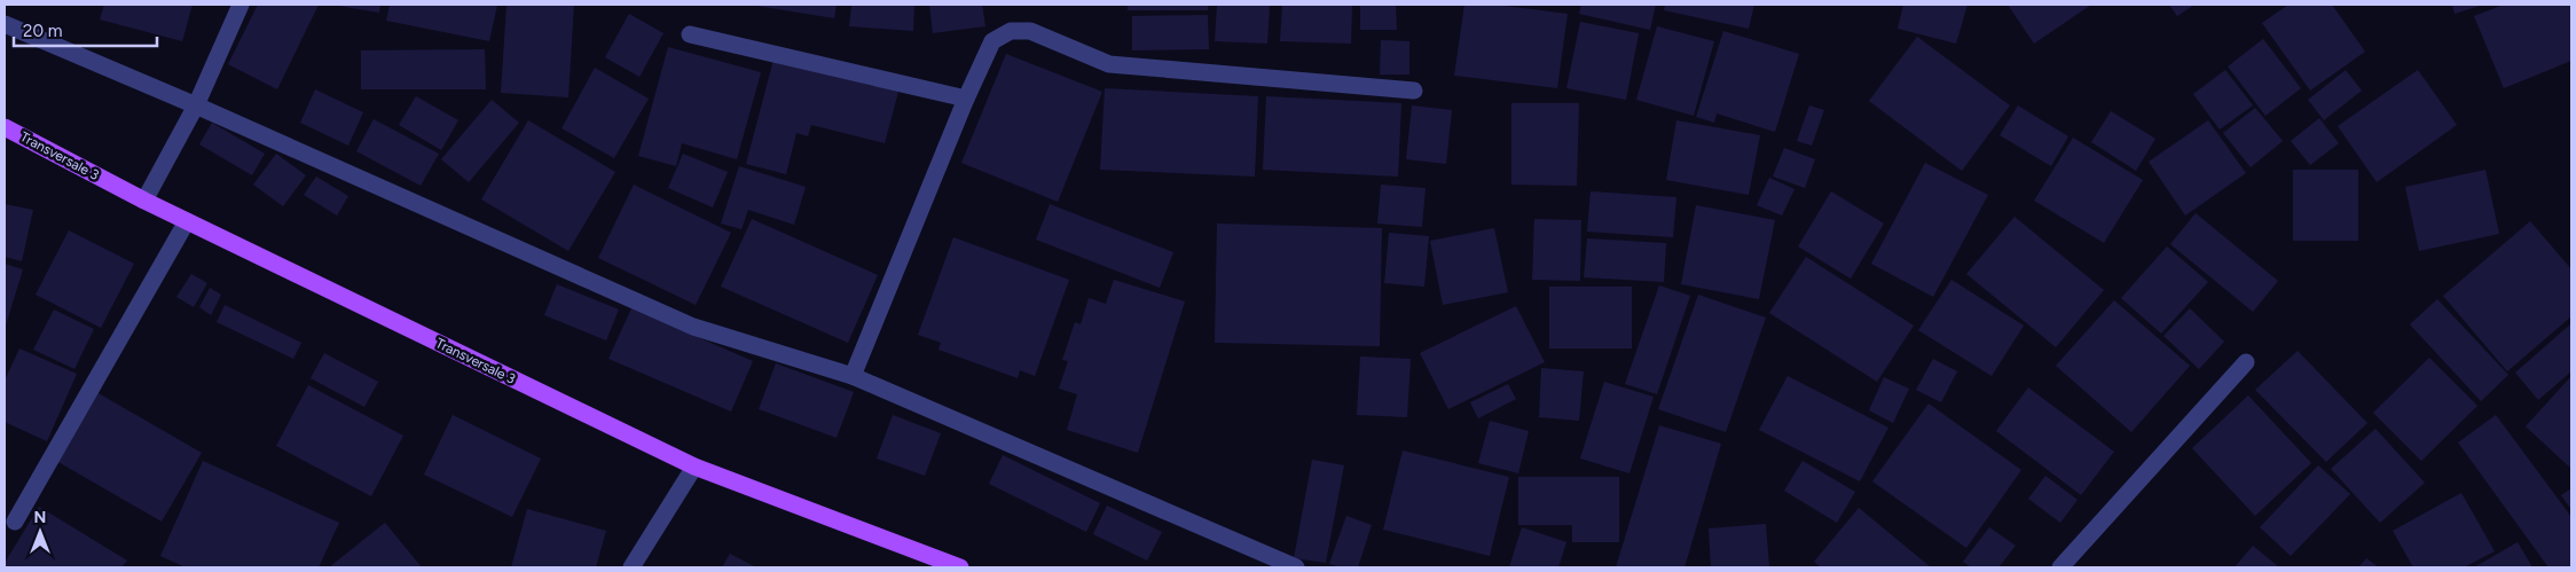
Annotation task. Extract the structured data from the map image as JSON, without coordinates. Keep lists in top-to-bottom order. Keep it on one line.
{"streets":{"main road":["Transversale 3"]},"scale_bar":"20 m","north":"top"}
